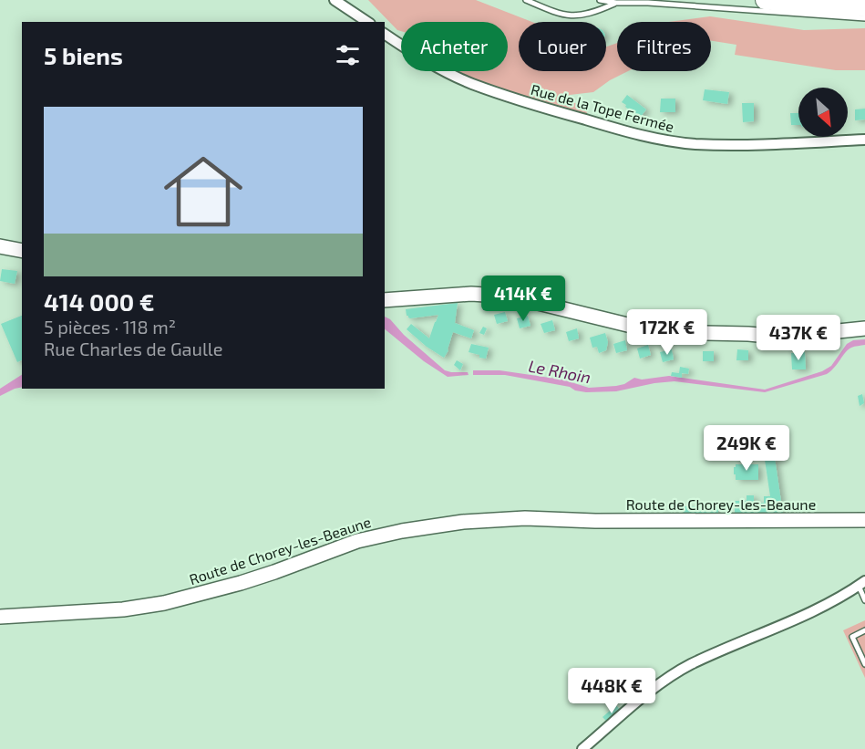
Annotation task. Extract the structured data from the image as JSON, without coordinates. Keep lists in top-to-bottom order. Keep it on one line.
{"streets":{"street":["Rue de la Tope Fermée","Route de Chorey-les-Beaune"]},"water":["Le Rhoin"],"north":"bottom right","page":{"chip":["Acheter","Louer","Filtres"],"heading":"5 biens","list":[{"name":"414 000 €","note":"5 pièces · 118 m² · Rue Charles de Gaulle"}],"price":["414K €","172K €","437K €","249K €","448K €"]}}
